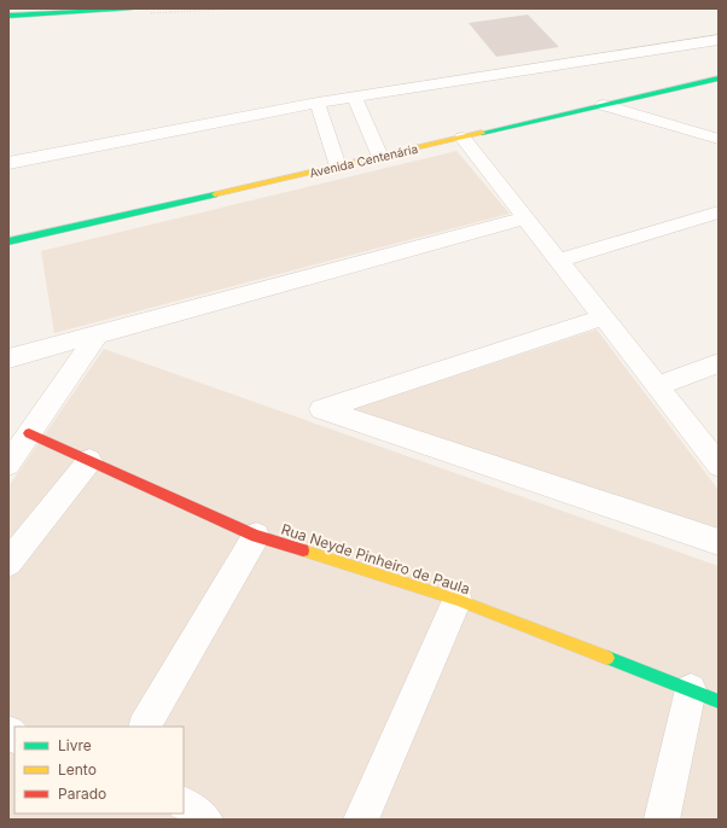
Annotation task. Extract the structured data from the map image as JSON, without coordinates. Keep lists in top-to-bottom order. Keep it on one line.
{"streets":{"street":["Avenida Centenária","Rua Neyde Pinheiro de Paula"]},"legend":["Livre","Lento","Parado"]}
